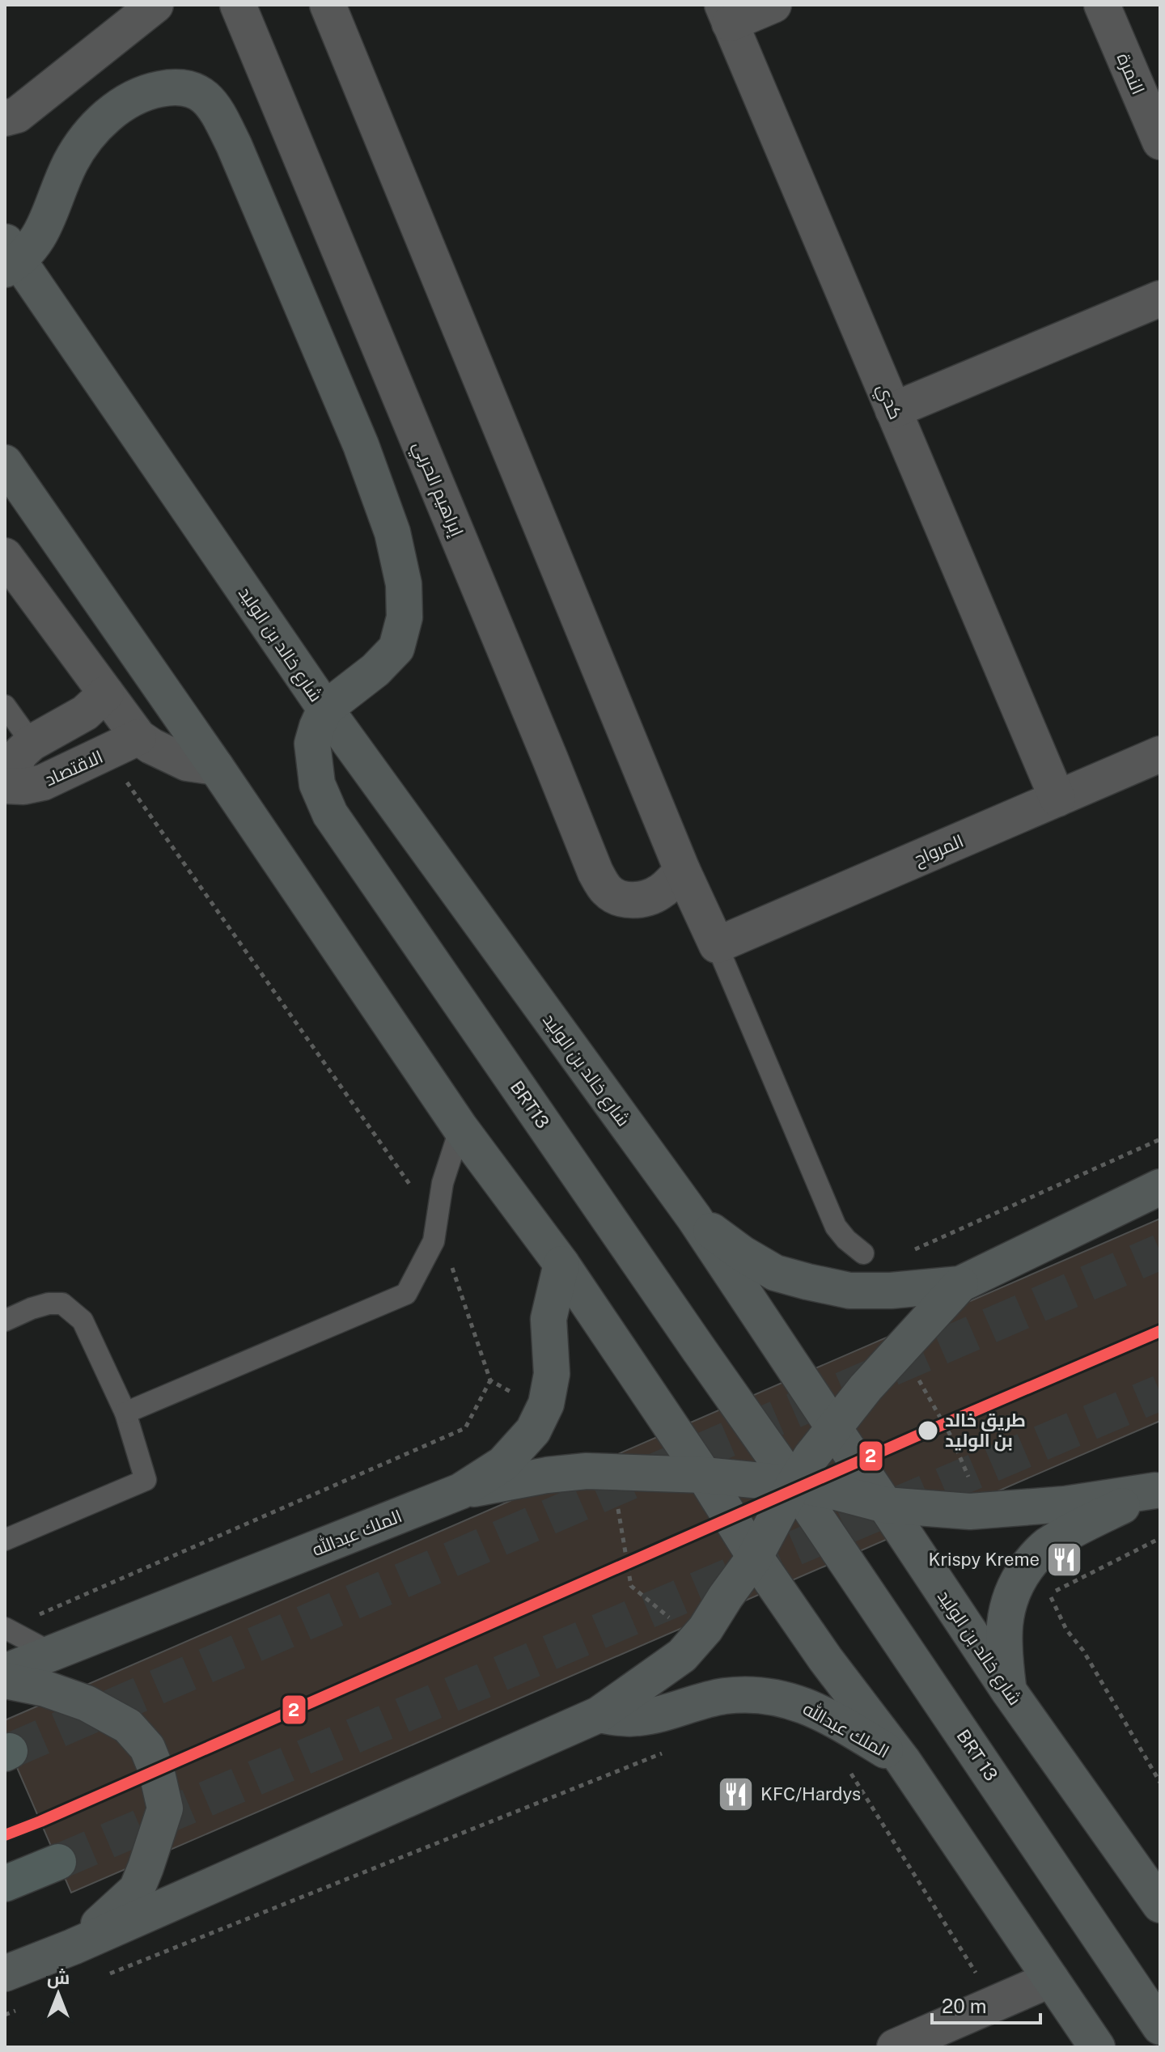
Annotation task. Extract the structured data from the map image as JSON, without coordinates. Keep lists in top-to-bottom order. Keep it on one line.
{"streets":{"main road":["شارع خالد بن الوليد","BRT13","الملك عبدالله","BRT 13"],"street":["النمرة","كدي","إبراهيم الحربي","الاقتصاد","المرواح"]},"crossings":[["كدي","المرواح"],["شارع خالد بن الوليد","BRT13"],["شارع خالد بن الوليد","الملك عبدالله"],["BRT13","الملك عبدالله"],["BRT13","BRT 13"],["الملك عبدالله","BRT 13"]],"places":{"other":["طريق خالد بن الوليد"],"restaurant":["Krispy Kreme","KFC/Hardys"]},"lines":["transit line 2"],"scale_bar":"20 m","north":"top"}
